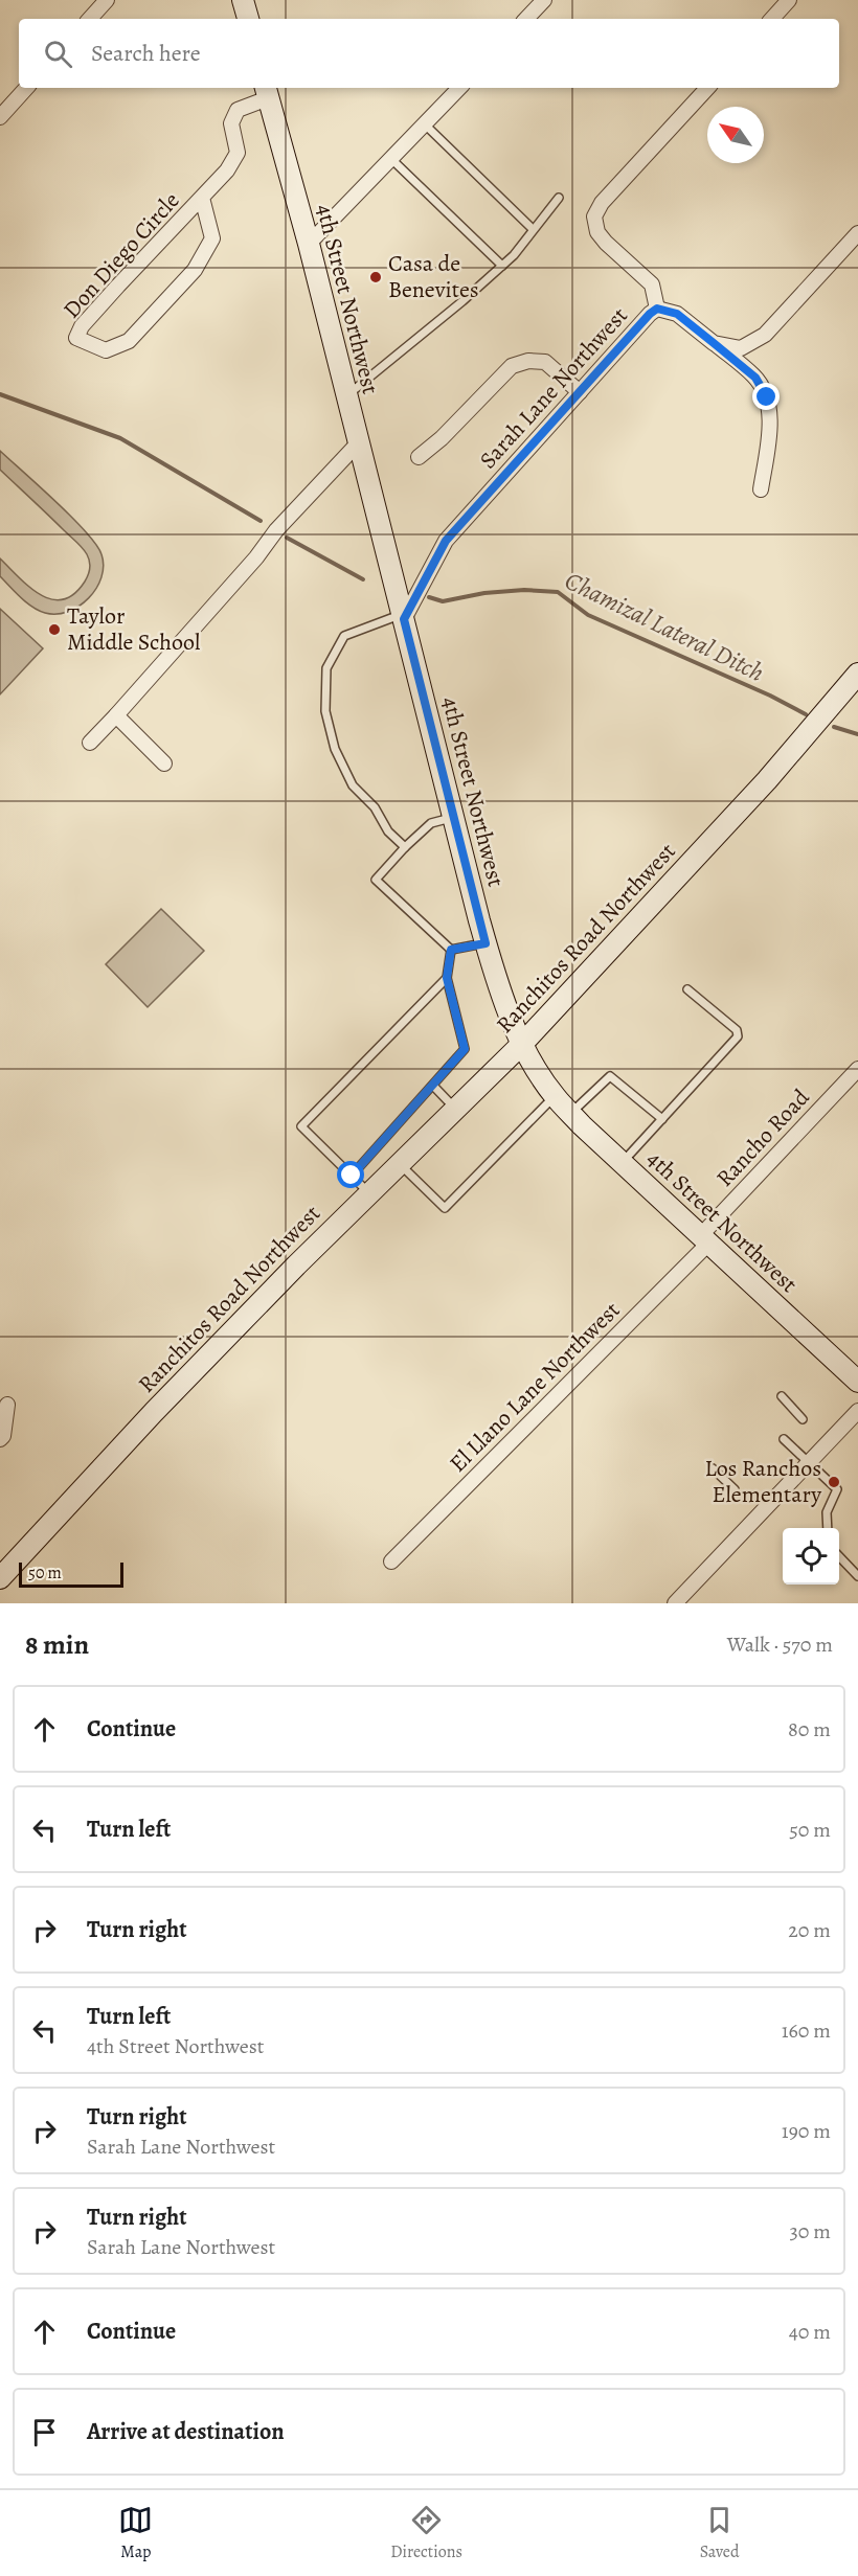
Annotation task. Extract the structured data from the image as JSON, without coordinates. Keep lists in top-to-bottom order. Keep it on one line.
{"streets":{"main road":["4th Street Northwest","Ranchitos Road Northwest"],"street":["Don Diego Circle","Sarah Lane Northwest","Rancho Road","El Llano Lane Northwest"]},"crossings":[["Don Diego Circle","4th Street Northwest"],["4th Street Northwest","Sarah Lane Northwest"],["4th Street Northwest","Ranchitos Road Northwest"],["4th Street Northwest","Rancho Road"],["4th Street Northwest","El Llano Lane Northwest"],["Rancho Road","El Llano Lane Northwest"]],"water":["Chamizal Lateral Ditch"],"places":["Casa de Benevites","Taylor Middle School","Los Ranchos Elementary"],"scale_bar":"50 m","north":"top left","page":{"search":"Search here","scale":"50 m","heading":["8 min","Walk · 570 m"],"list":[["Continue","80 m"],["Turn left","50 m"],["Turn right","20 m"],["Turn left","4th Street Northwest","160 m"],["Turn right","Sarah Lane Northwest","190 m"],["Turn right","Sarah Lane Northwest","30 m"],["Continue","40 m"],"Arrive at destination"],"nav":["Map","Directions","Saved"]}}
